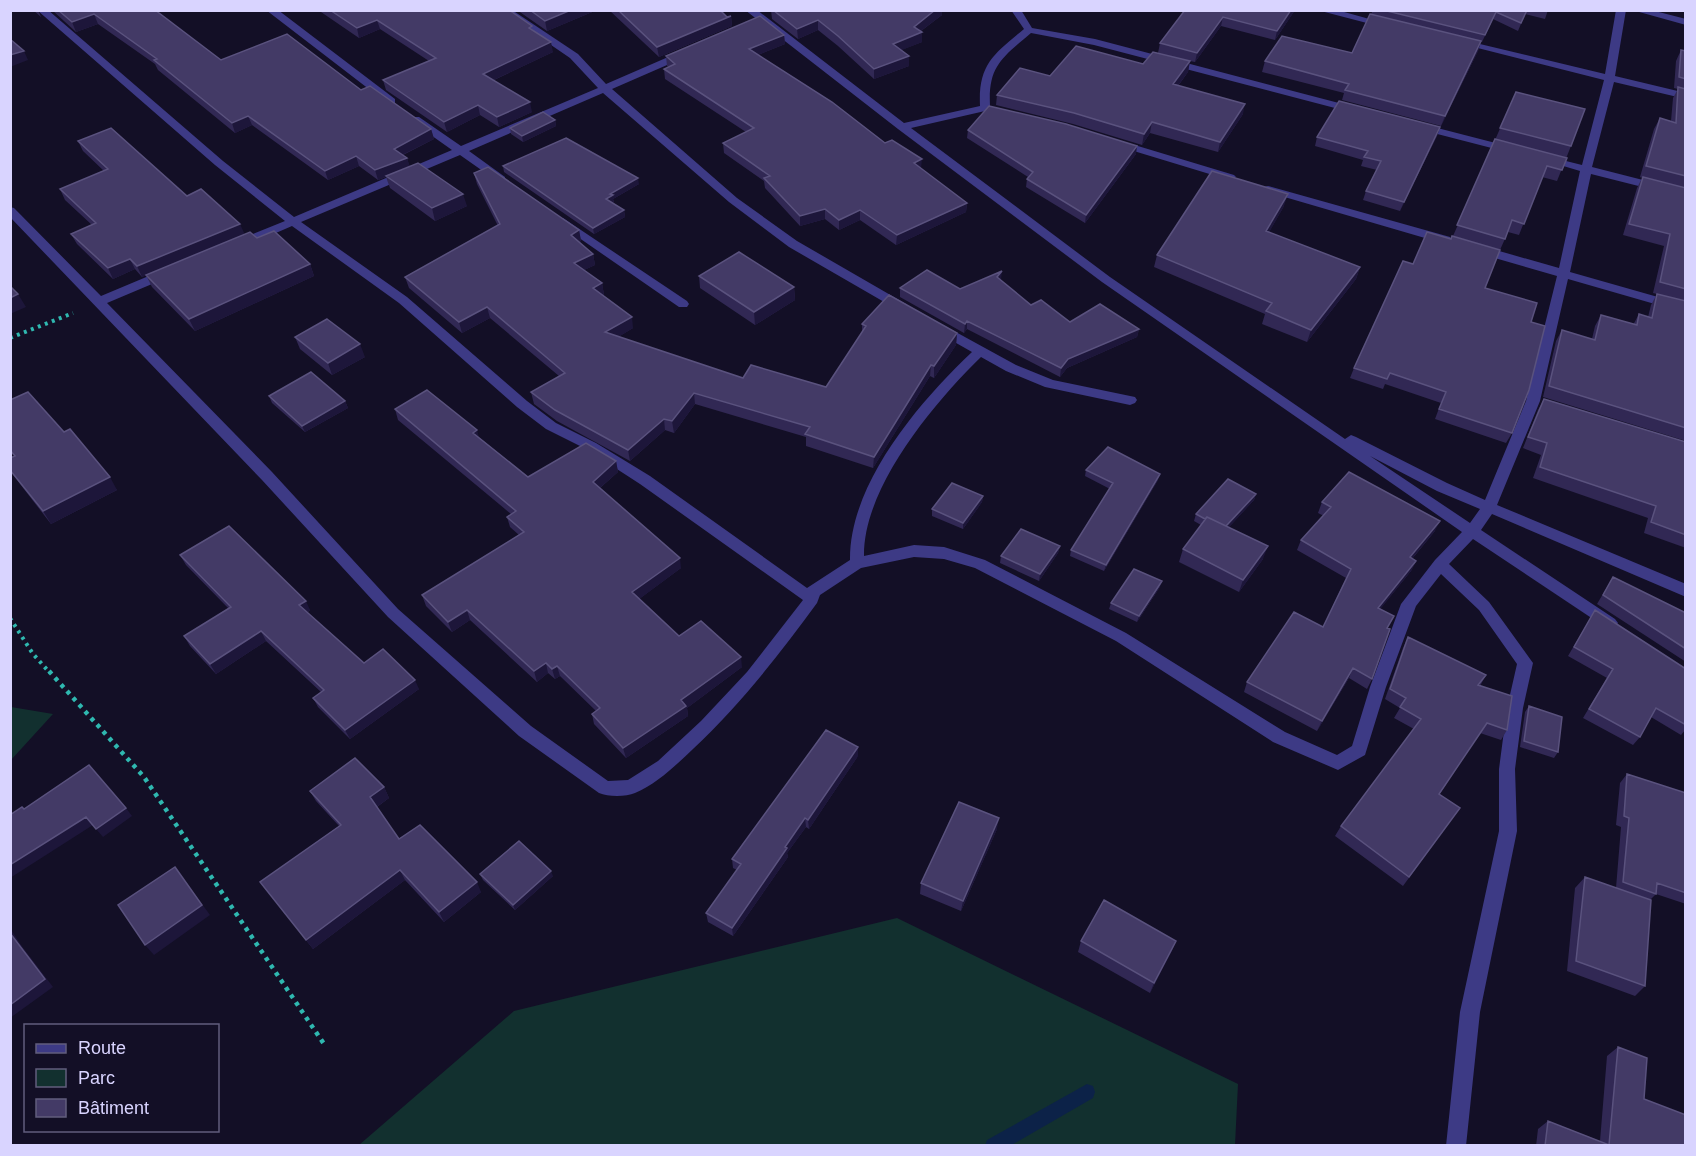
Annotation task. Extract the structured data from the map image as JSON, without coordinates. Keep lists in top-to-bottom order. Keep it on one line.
{"legend":["Route","Parc","Bâtiment"]}
